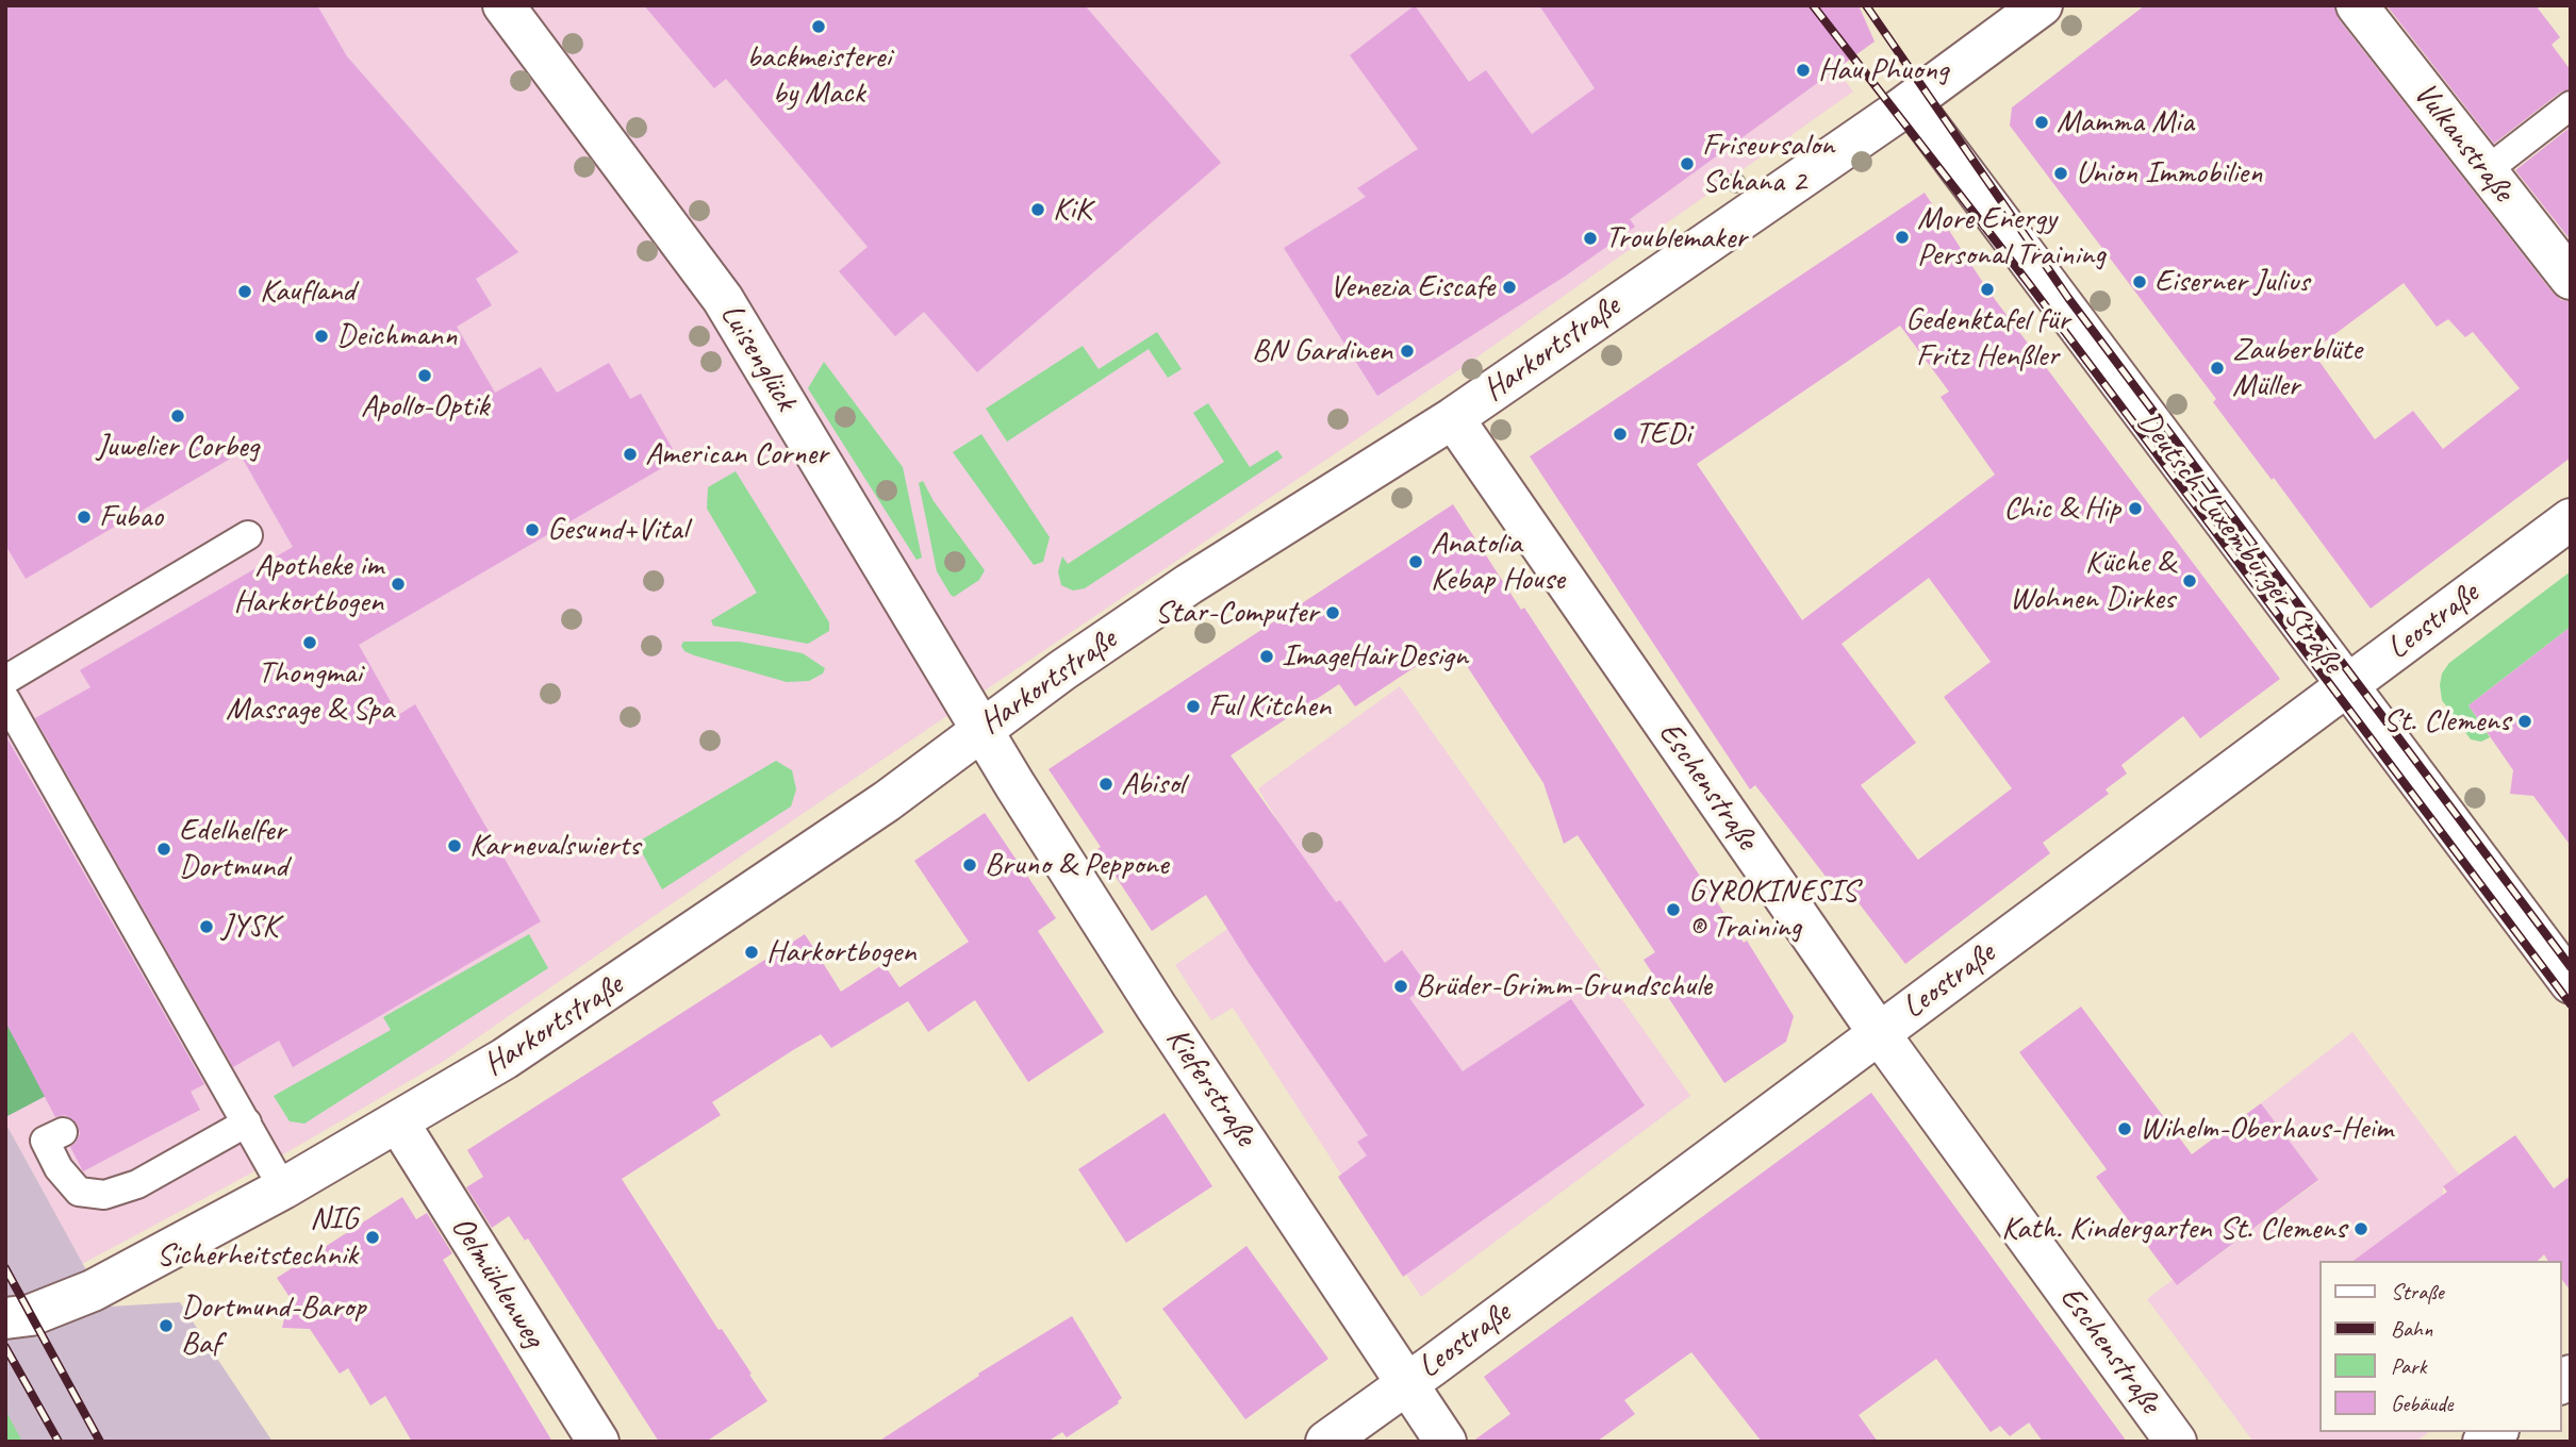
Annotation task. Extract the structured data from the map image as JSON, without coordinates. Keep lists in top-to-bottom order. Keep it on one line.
{"streets":{"street":["Vulkanstraße","Harkortstraße","Luisenglück","Deutsch-Luxemburger Straße","Leostraße","Eschenstraße","Kieferstraße","Oelmühlenweg"]},"crossings":[["Harkortstraße","Luisenglück"],["Harkortstraße","Deutsch-Luxemburger Straße"],["Harkortstraße","Eschenstraße"],["Harkortstraße","Kieferstraße"],["Harkortstraße","Oelmühlenweg"],["Luisenglück","Kieferstraße"],["Deutsch-Luxemburger Straße","Leostraße"],["Leostraße","Eschenstraße"],["Leostraße","Kieferstraße"]],"places":["backmeisterei by Mack","Hau Phuong","Mamma Mia","Friseursalon Schana 2","Union Immobilien","KiK","More Energy Personal Training","Troublemaker","Eiserner Julius","Venezia Eiscafe","Gedenktafel für Fritz Henßler","Kaufland","Deichmann","BN Gardinen","Zauberblüte Müller","Apollo-Optik","Juwelier Corbeg","TEDi","American Corner","Chic & Hip","Fubao","Gesund+Vital","Anatolia Kebap House","Küche & Wohnen Dirkes","Apotheke im Harkortbogen","Star-Computer","Thongmai Massage & Spa","ImageHairDesign","Ful Kitchen","St. Clemens","Abisol","Karnevalswierts","Edelhelfer Dortmund","Bruno & Peppone","GYROKINESIS ® Training","JYSK","Harkortbogen","Brüder-Grimm-Grundschule","Wihelm-Oberhaus-Heim","Kath. Kindergarten St. Clemens","NIG Sicherheitstechnik","Dortmund-Barop Baf"],"legend":["Straße","Bahn","Park","Gebäude"]}
